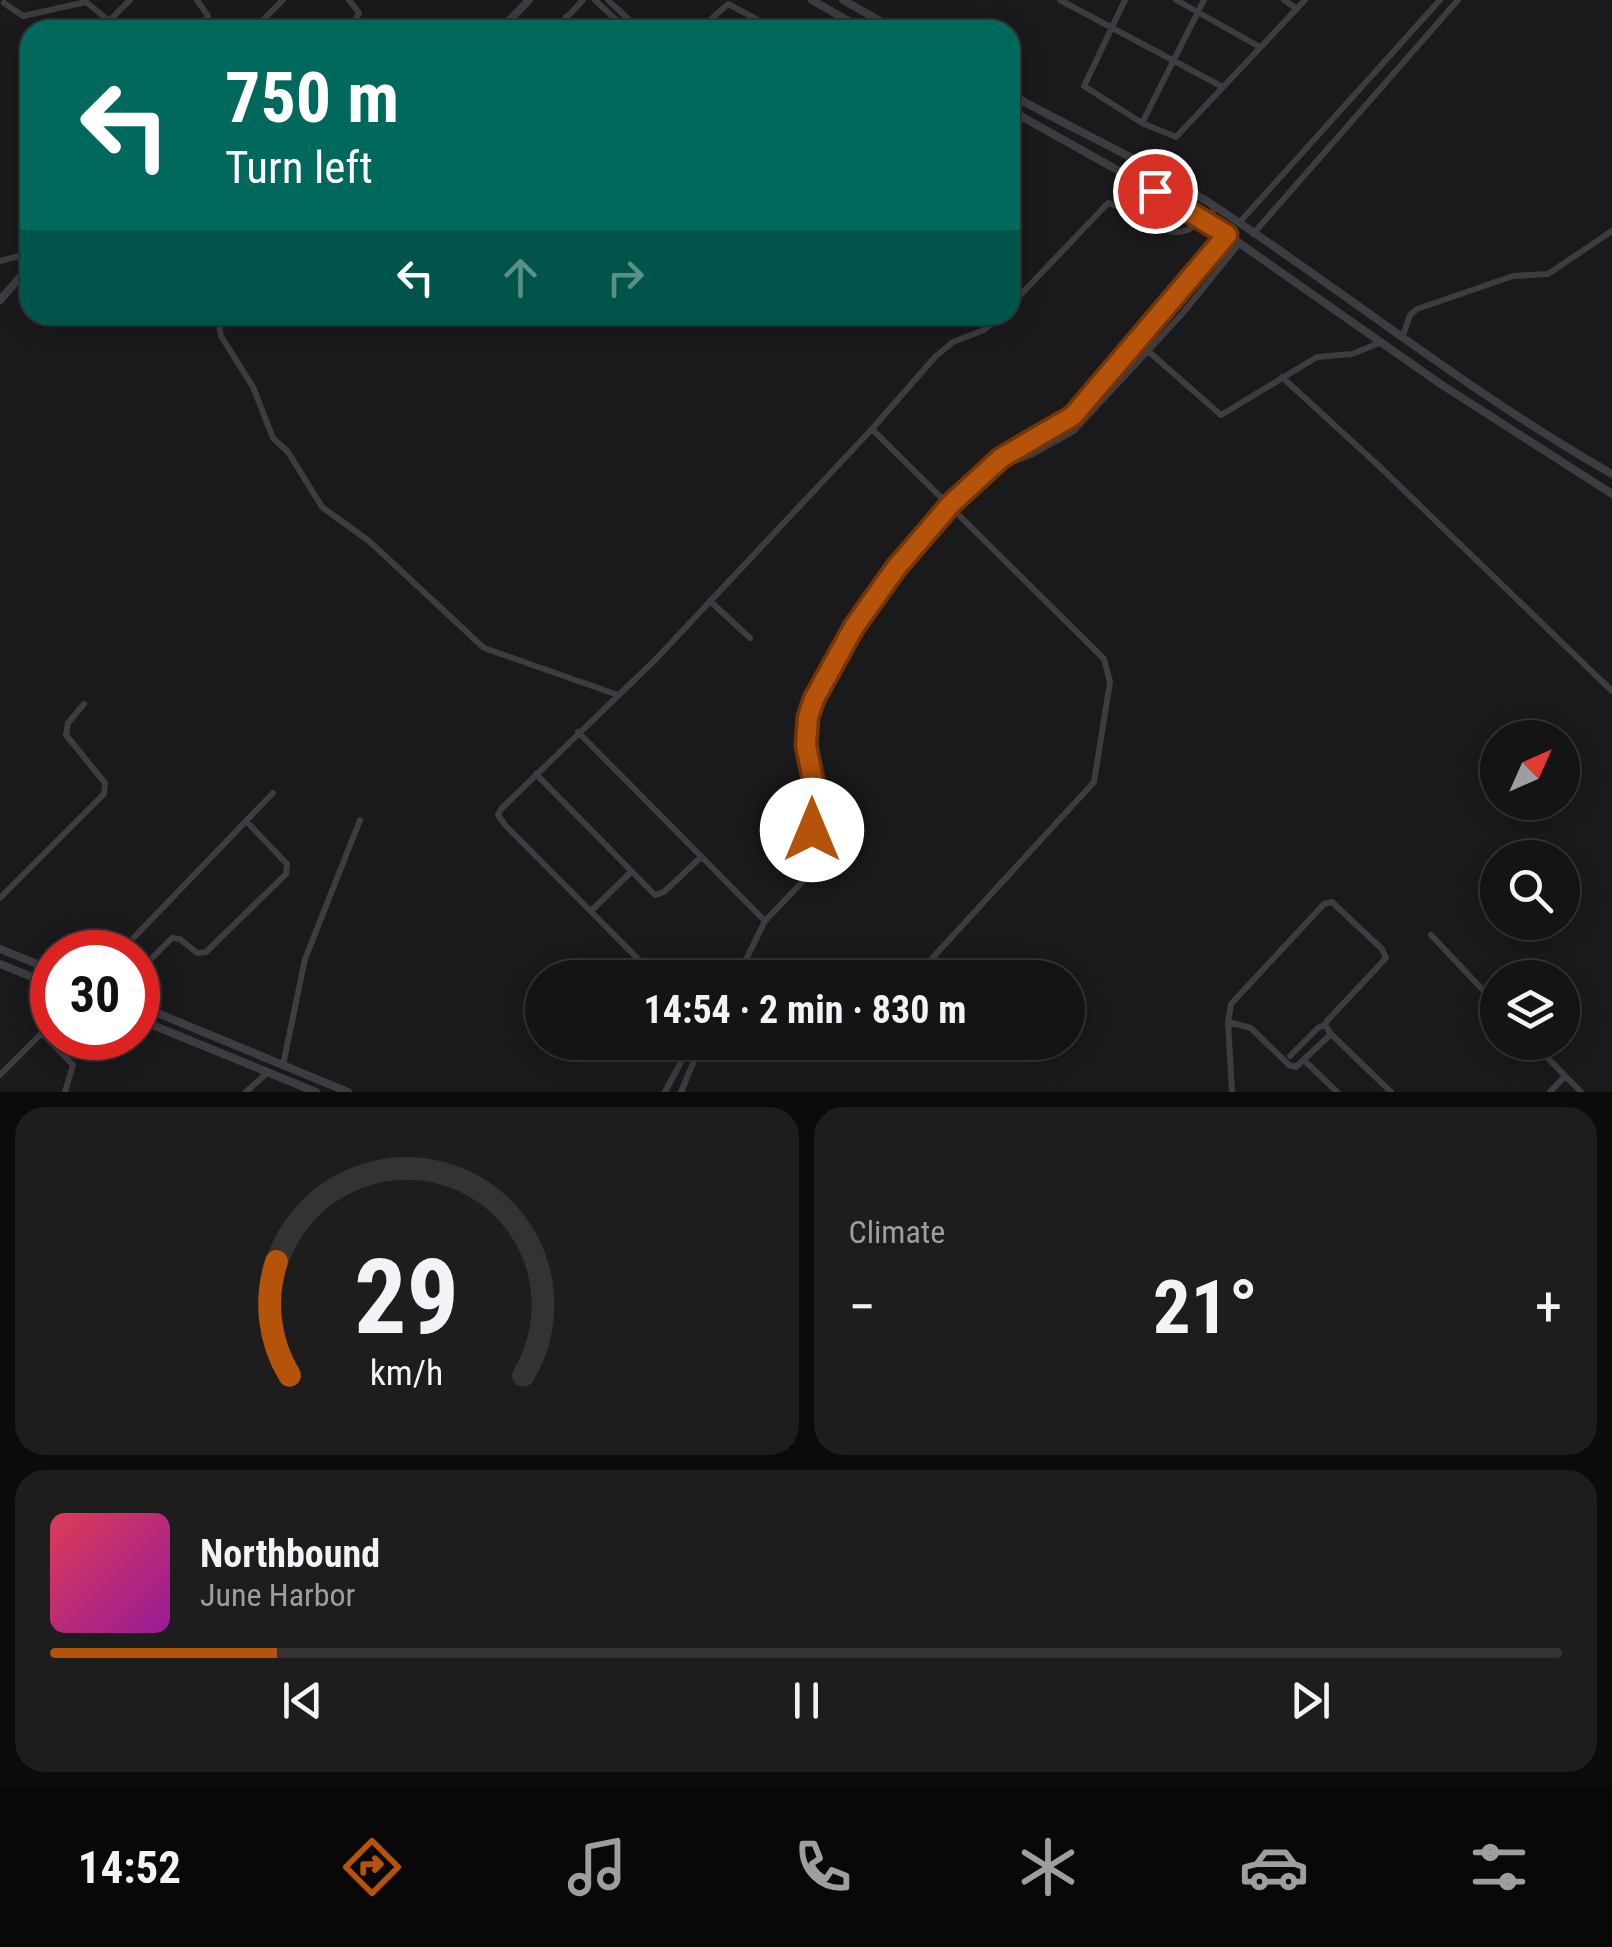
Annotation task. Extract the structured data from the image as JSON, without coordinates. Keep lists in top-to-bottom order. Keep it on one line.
{"north":"top right","page":{"turn":["750 m","Turn left"],"limit":"30","trip":"14:54 · 2 min · 830 m","tile":"Climate","heat":["−","21°","+"],"song":["Northbound","June Harbor"],"tabs":"14:52","gauge":["29","km/h"]}}
